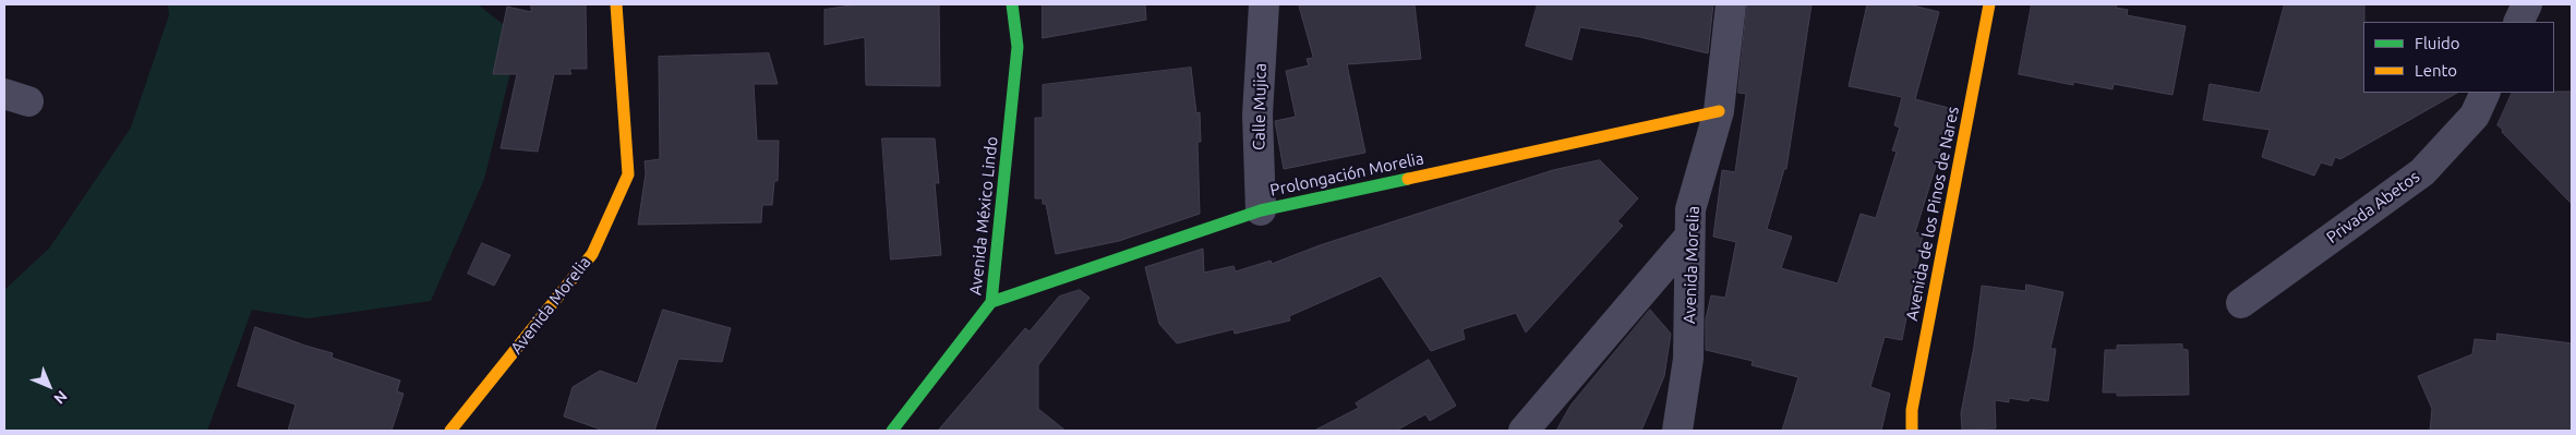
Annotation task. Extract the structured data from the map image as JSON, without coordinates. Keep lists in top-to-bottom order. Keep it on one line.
{"streets":{"street":["Calle Mujica","Prolongación Morelia","Privada Abetos","Avenida de los Pinos de Nares","Avenida México Lindo","Avenida Morelia"]},"crossings":[["Calle Mujica","Prolongación Morelia"],["Prolongación Morelia","Avenida México Lindo"],["Prolongación Morelia","Avenida Morelia"]],"legend":["Fluido","Lento"],"north":"bottom right"}
